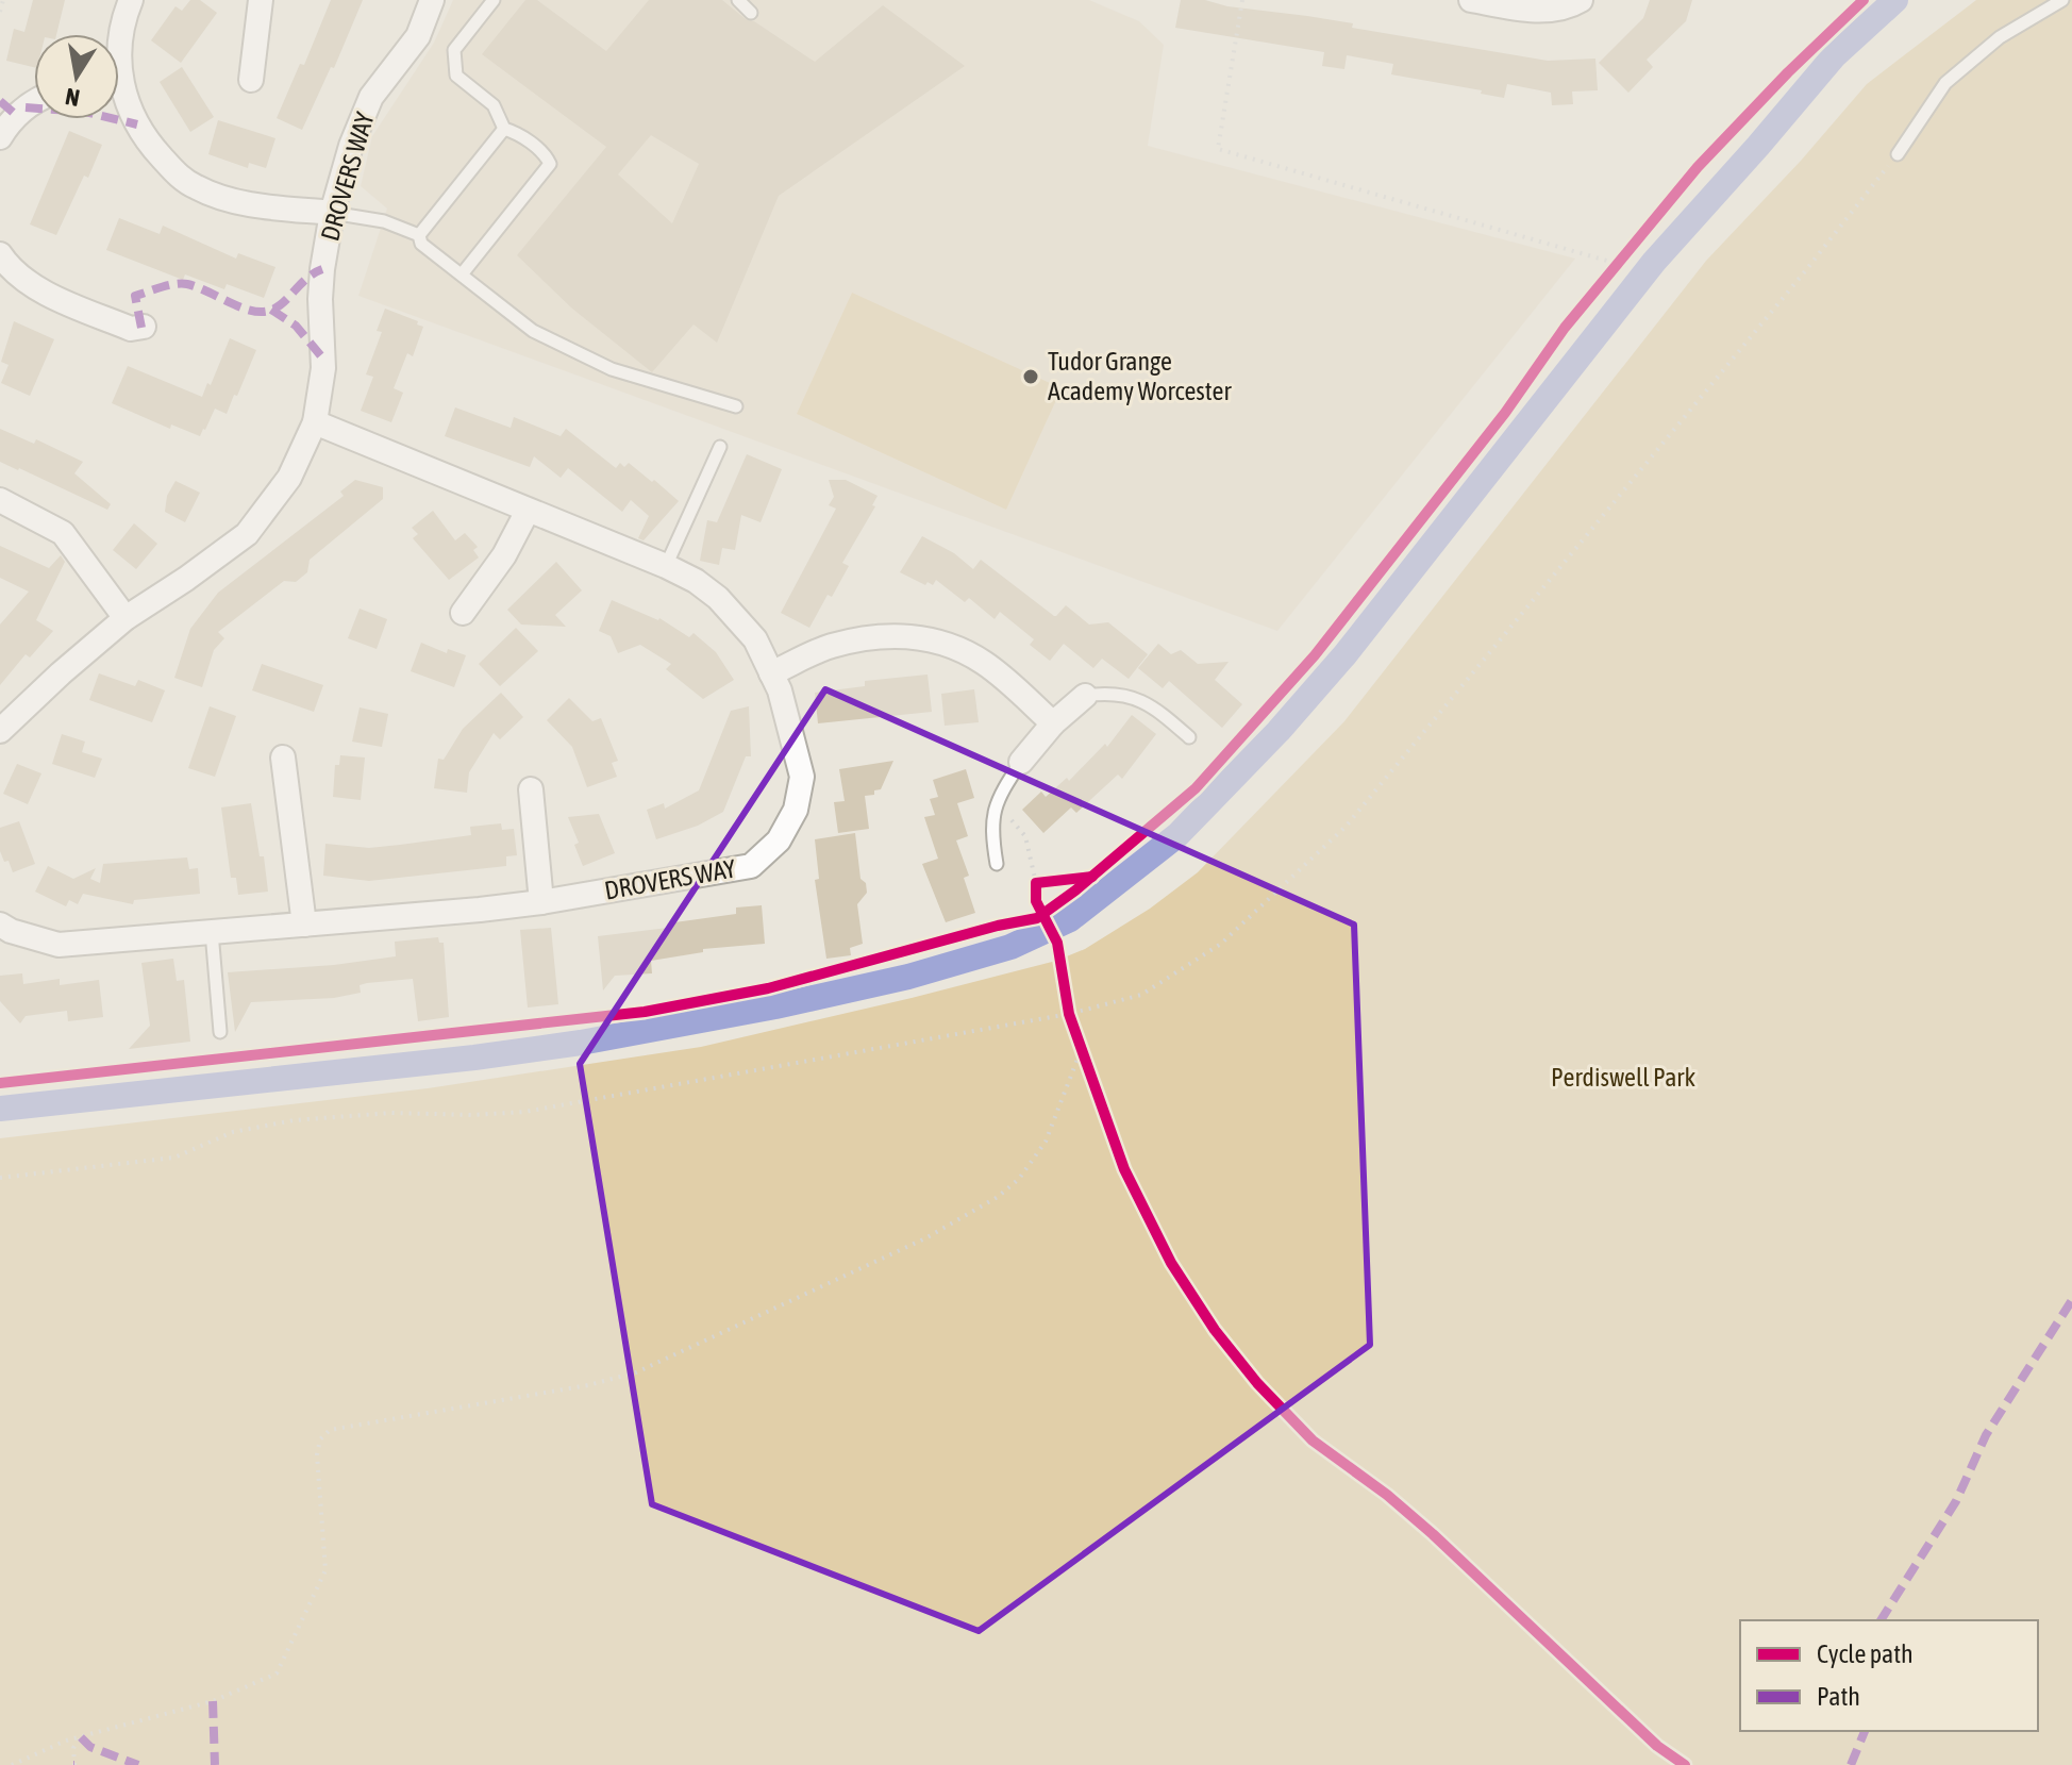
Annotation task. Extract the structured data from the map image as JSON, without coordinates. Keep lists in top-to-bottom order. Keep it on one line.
{"streets":{"street":["DROVERS WAY"]},"parks":["Perdiswell Park"],"places":["Tudor Grange Academy Worcester"],"legend":["Cycle path","Path"],"north":"bottom"}
